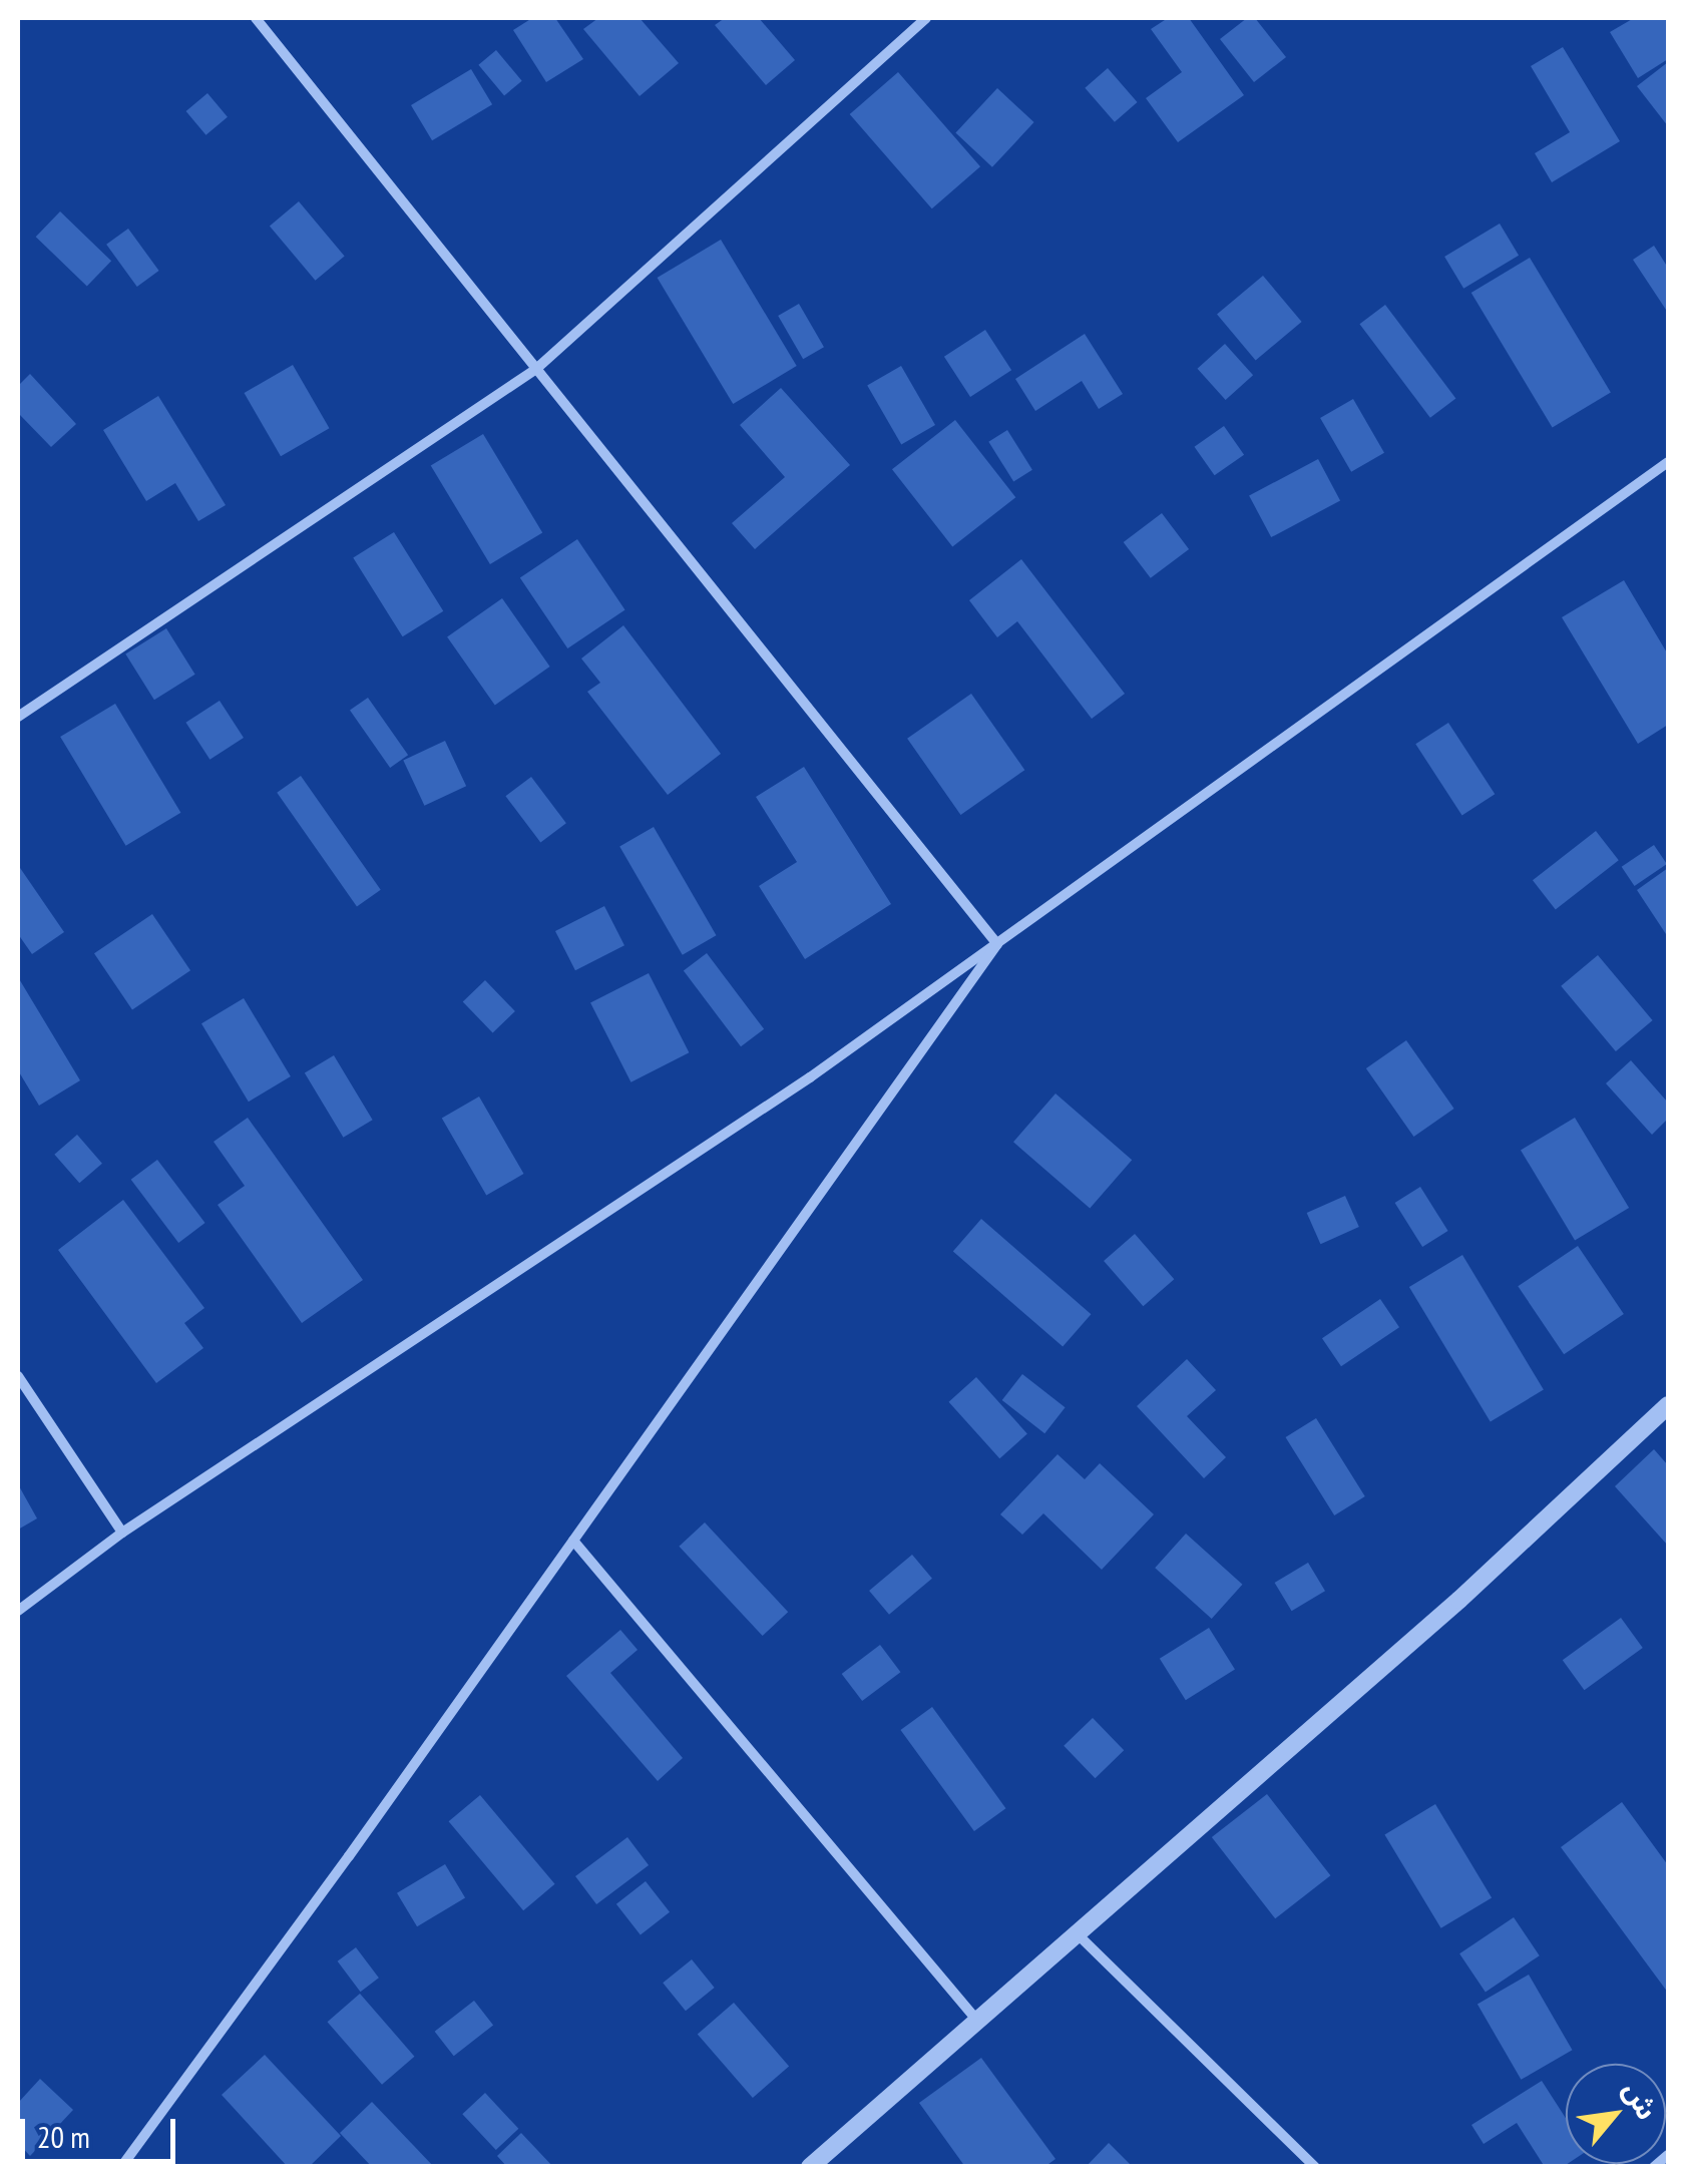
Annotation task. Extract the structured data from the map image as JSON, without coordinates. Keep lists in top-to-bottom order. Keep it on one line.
{"scale_bar":"20 m","north":"top right"}
